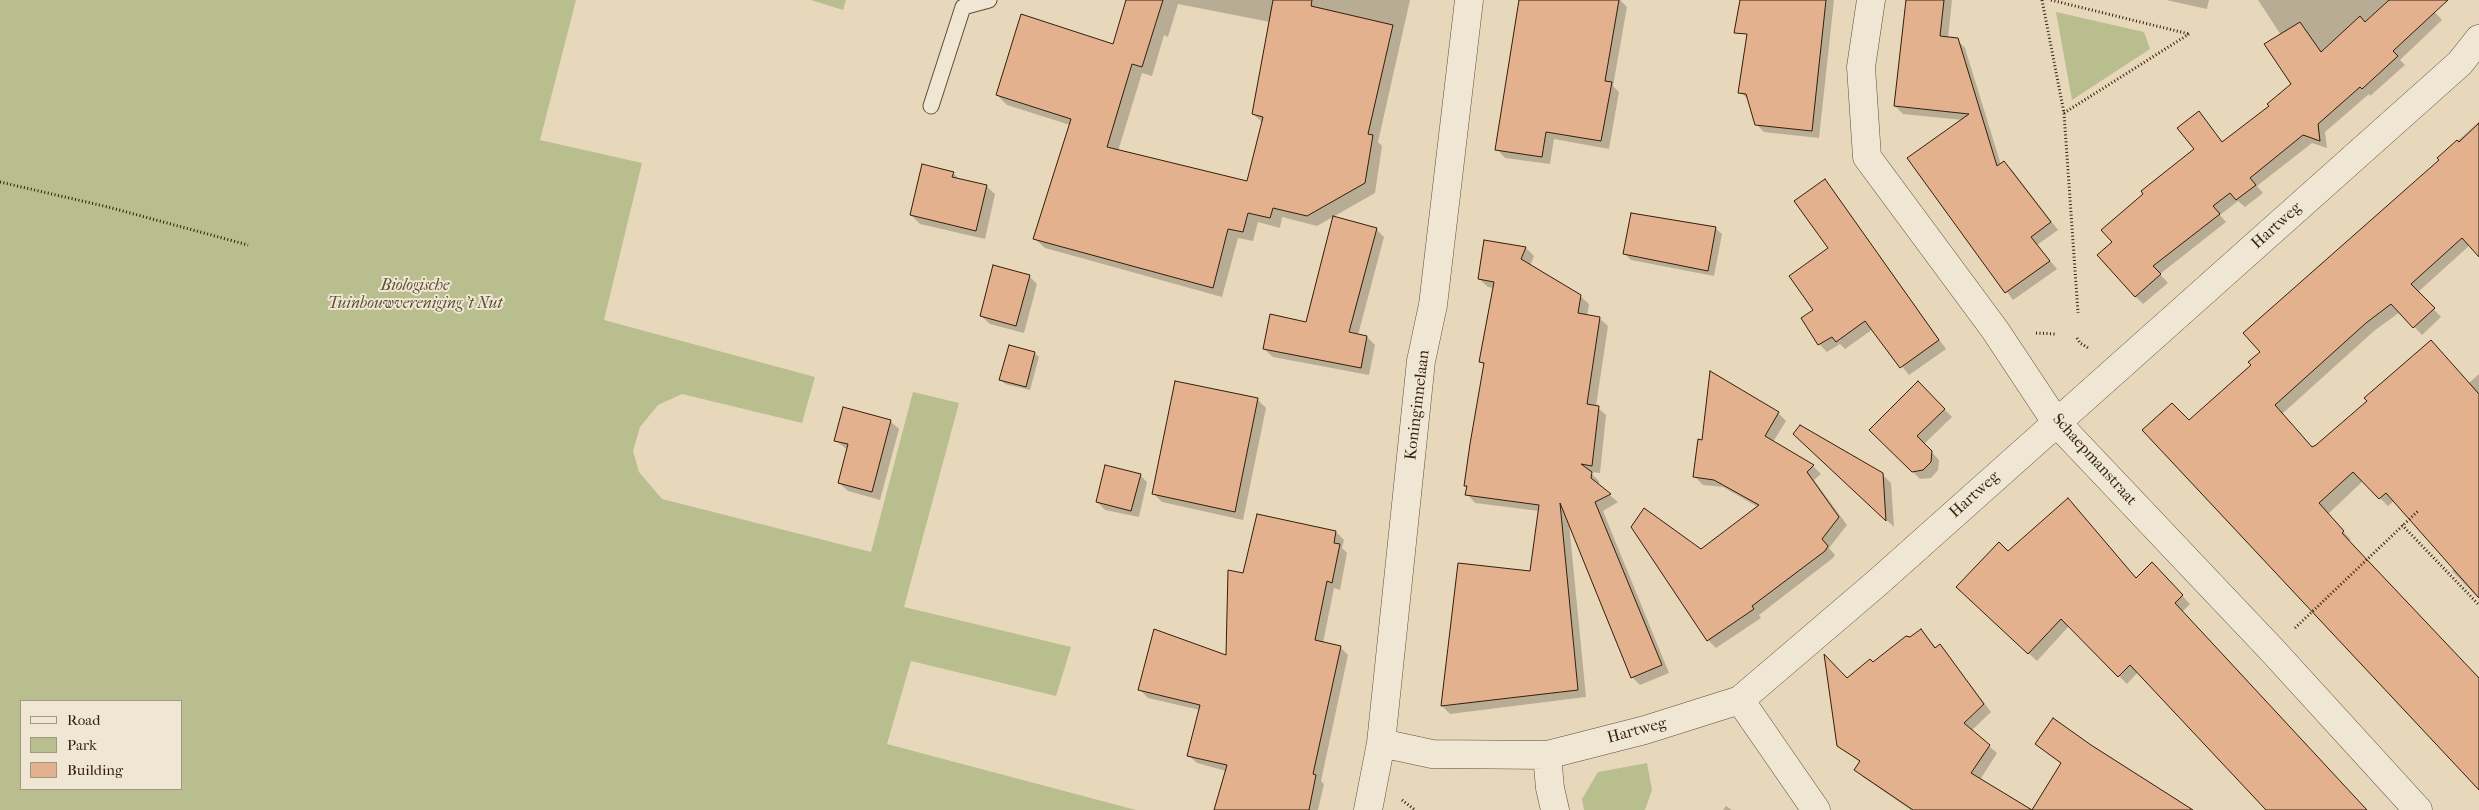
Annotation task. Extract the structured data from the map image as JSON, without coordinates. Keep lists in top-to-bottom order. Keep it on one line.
{"streets":{"street":["Hartweg","Koninginnelaan","Schaepmanstraat"]},"crossings":[["Hartweg","Koninginnelaan"],["Hartweg","Schaepmanstraat"]],"parks":["Biologische Tuinbouwvereniging 't Nut"],"legend":["Road","Park","Building"]}
